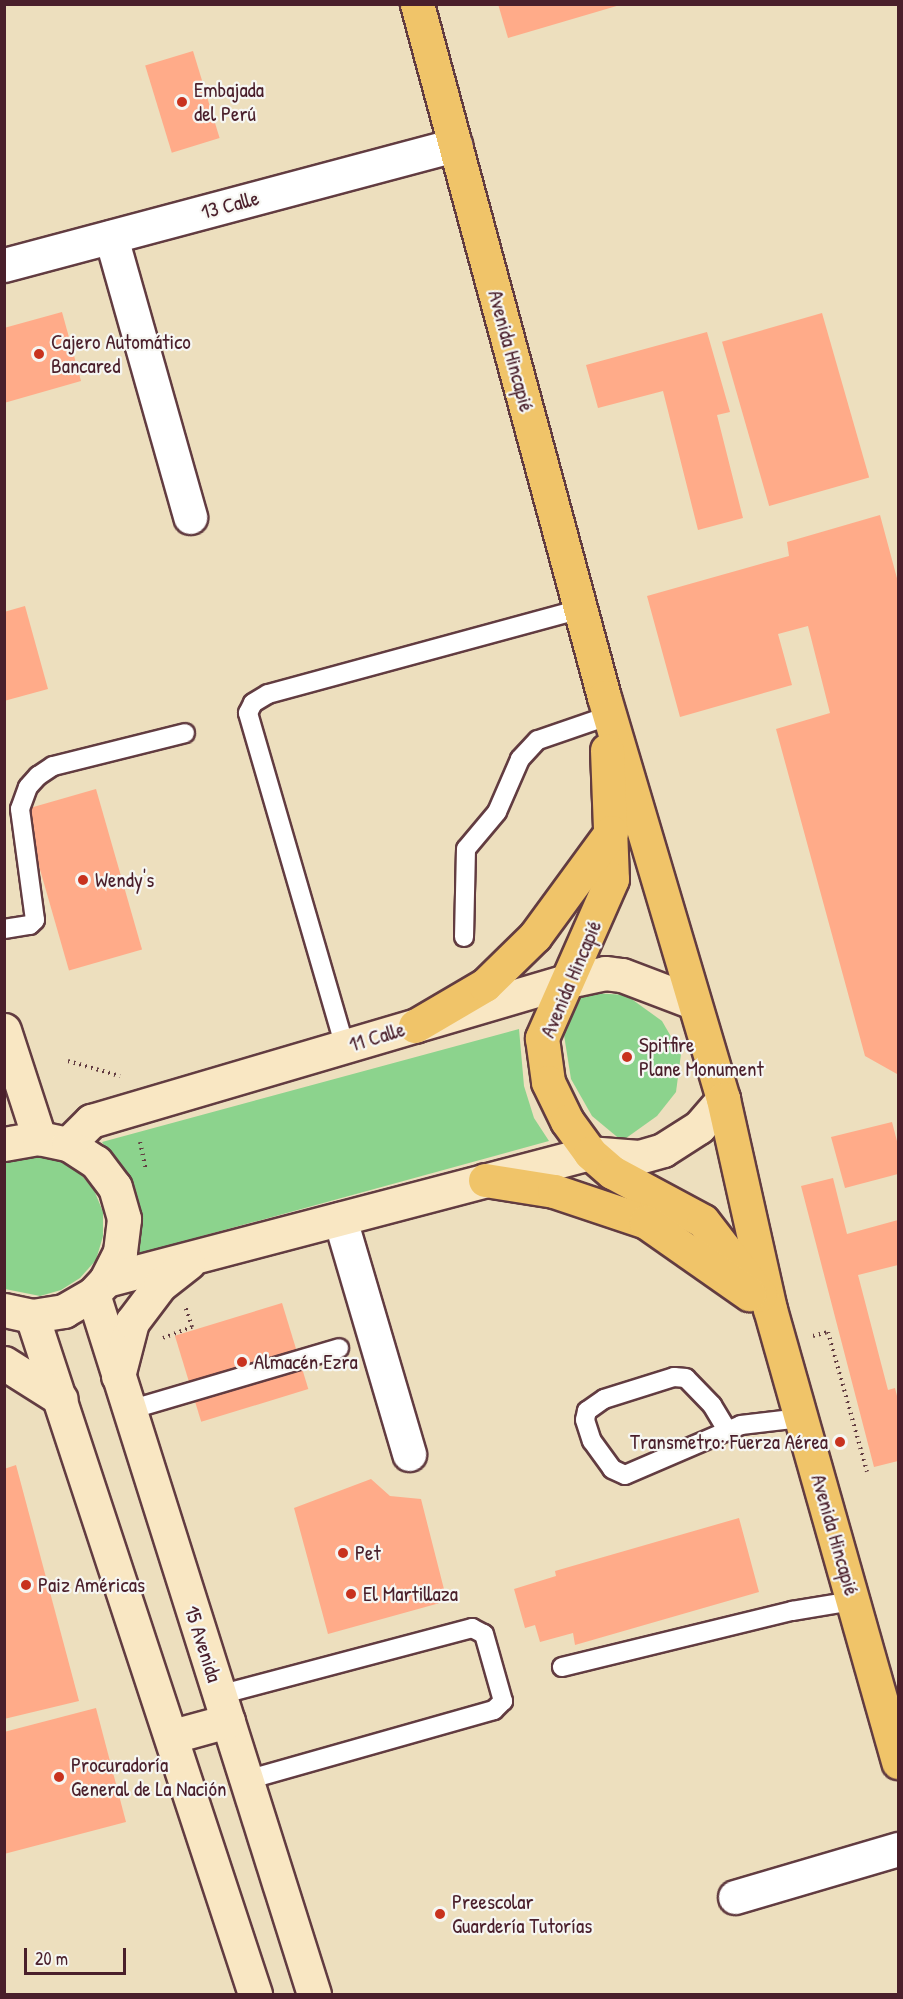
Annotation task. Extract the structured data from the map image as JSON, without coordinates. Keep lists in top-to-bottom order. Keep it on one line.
{"streets":{"main road":["Avenida Hincapié","11 Calle","15 Avenida"],"street":["13 Calle"]},"crossings":[["13 Calle","Avenida Hincapié"],["Avenida Hincapié","11 Calle"]],"places":["Embajada del Perú","Cajero Automático Bancared","Wendy's","Spitfire Plane Monument","Almacén Ezra","Transmetro: Fuerza Aérea","Pet","Paiz Américas","El Martillaza","Procuradoría General de La Nación","Preescolar Guardería Tutorías"],"scale_bar":"20 m"}
